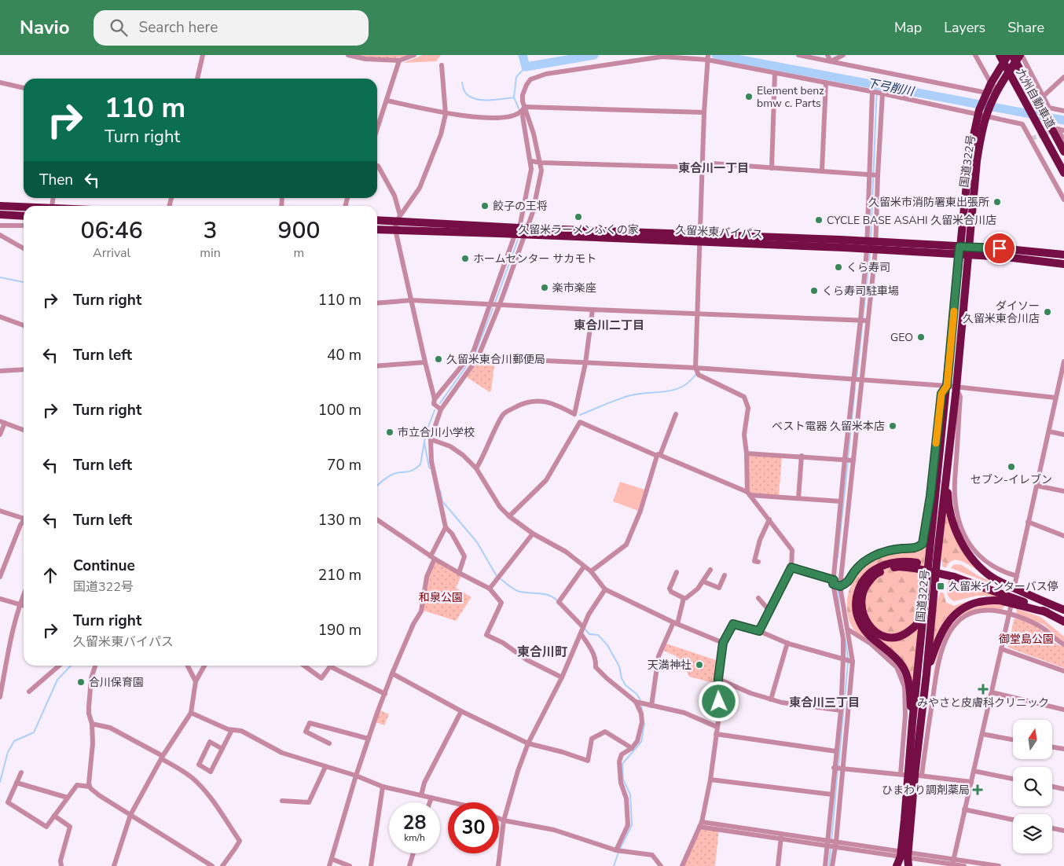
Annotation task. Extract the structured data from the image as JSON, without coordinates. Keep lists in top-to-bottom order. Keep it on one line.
{"streets":{"highway":["九州自動車道","国道322号","久留米東バイパス"]},"crossings":[["国道322号","久留米東バイパス"]],"districts":["東合川一丁目","東合川二丁目","東合川町","東合川三丁目"],"water":["下弓削川"],"parks":["和泉公園","御堂島公園"],"places":{"other":["Element benz bmw c. Parts","久留米市消防署東出張所","餃子の王将","久留米ラーメンふくの家","CYCLE BASE ASAHI 久留米合川店","ホームセンター サカモト","くら寿司","楽市楽座","くら寿司駐車場","ダイソー 久留米東合川店","GEO","久留米東合川郵便局","ベスト電器 久留米本店","市立合川小学校","セブン-イレブン","天満神社","合川保育園"],"transit":["久留米インターバス停"],"health":["みやさと皮膚科クリニック","ひまわり調剤薬局"]},"north":"top","page":{"header":"Navio","search":"Search here","nav":["Map","Layers","Share"],"turn":["110 m","Turn right"],"then":"Then","eta":["06:46","Arrival","3","min","900","m"],"list":[{"name":"Turn right","value":"110 m"},{"name":"Turn left","value":"40 m"},{"name":"Turn right","value":"100 m"},{"name":"Turn left","value":"70 m"},{"name":"Turn left","value":"130 m"},{"name":"Continue","note":"国道322号","value":"210 m"},{"name":"Turn right","note":"久留米東バイパス","value":"190 m"}],"speed":"28 km/h","limit":"30"}}
